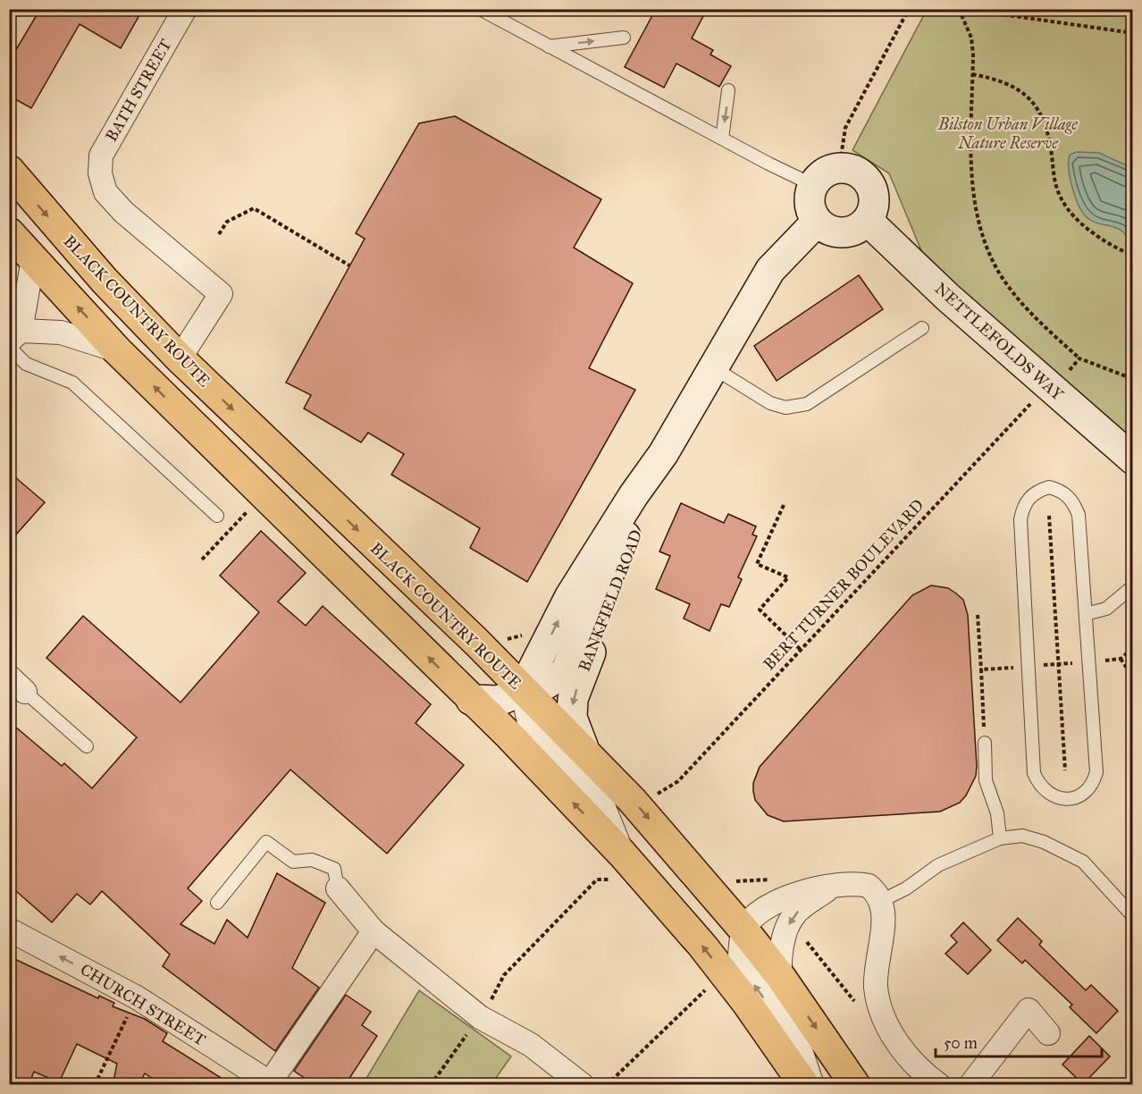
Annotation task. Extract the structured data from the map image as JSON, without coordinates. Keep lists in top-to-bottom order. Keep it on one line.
{"streets":{"highway":["BLACK COUNTRY ROUTE"],"street":["BATH STREET","NETTLEFOLDS WAY","BANKFIELD ROAD","CHURCH STREET"],"path":["BERT TURNER BOULEVARD"]},"crossings":[["BATH STREET","BLACK COUNTRY ROUTE"],["BLACK COUNTRY ROUTE","BANKFIELD ROAD"],["NETTLEFOLDS WAY","BERT TURNER BOULEVARD"],["NETTLEFOLDS WAY","BANKFIELD ROAD"]],"one_way":["CHURCH STREET"],"parks":["Bilston Urban Village Nature Reserve"],"scale_bar":"50 m"}
